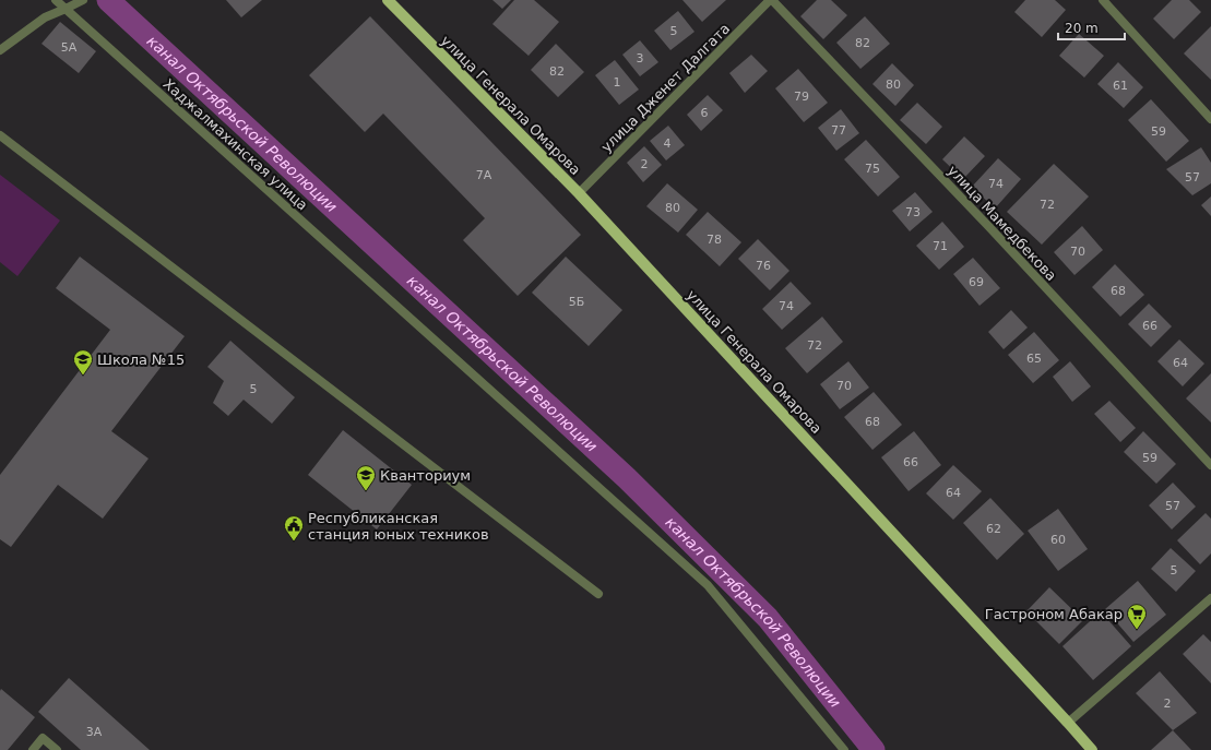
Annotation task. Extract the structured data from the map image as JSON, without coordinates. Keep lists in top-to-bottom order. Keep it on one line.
{"streets":{"main road":["улица Генерала Омарова"],"street":["улица Дженет Далгата","Хаджалмахинская улица","улица Мамедбекова"]},"crossings":[["улица Дженет Далгата","улица Генерала Омарова"],["улица Дженет Далгата","улица Мамедбекова"]],"water":["канал Октябрьской Революции"],"places":{"school or university":["Школа №15","Кванториум"],"public building":["Республиканская станция юных техников"],"supermarket":["Гастроном Абакар"]},"house_numbers":["5","82","5А","3","82","1","80","61","79","6","77","59","4","2","75","7А","57","74","72","80","73","78","71","70","76","69","68","5Б","74","66","72","65","64","70","5","68","59","66","64","57","62","60","5","2","3А"],"scale_bar":"20 m"}
